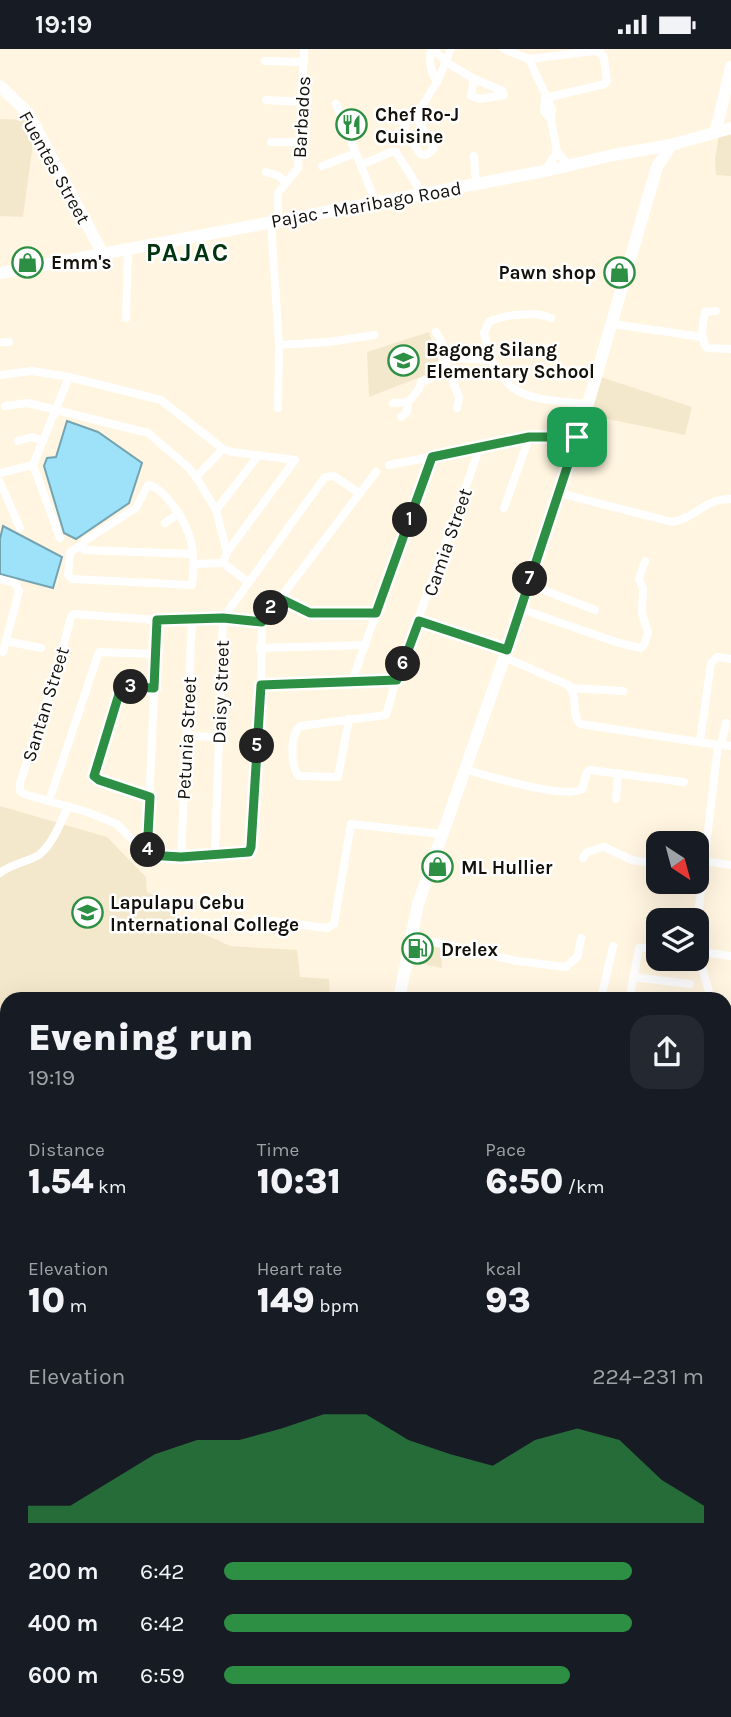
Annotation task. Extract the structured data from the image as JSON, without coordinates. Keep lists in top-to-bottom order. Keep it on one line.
{"streets":{"street":["Barbados","Fuentes Street","Pajac - Maribago Road","Camia Street","Daisy Street","Santan Street","Petunia Street"]},"crossings":[["Barbados","Pajac - Maribago Road"],["Fuentes Street","Pajac - Maribago Road"]],"districts":["PAJAC"],"places":{"restaurant":["Chef Ro-J Cuisine"],"shop":["Emm's","Pawn shop","ML Hullier"],"school or university":["Bagong Silang Elementary School","Lapulapu Cebu International College"],"fuel station":["Drelex"]},"north":"bottom right","page":{"status":"19:19","pins":["1","7","2","6","3","5","4"],"heading":["Evening run","19:19"],"stats":[["Distance","1.54 km"],["Time","10:31"],["Pace","6:50 /km"],["Elevation","10 m"],["Heart rate","149 bpm"],["kcal","93"]],"chart":["Elevation","224–231 m"],"list":[{"name":"200 m","note":"6:42"},{"name":"400 m","note":"6:42"},{"name":"600 m","note":"6:59"}]}}
